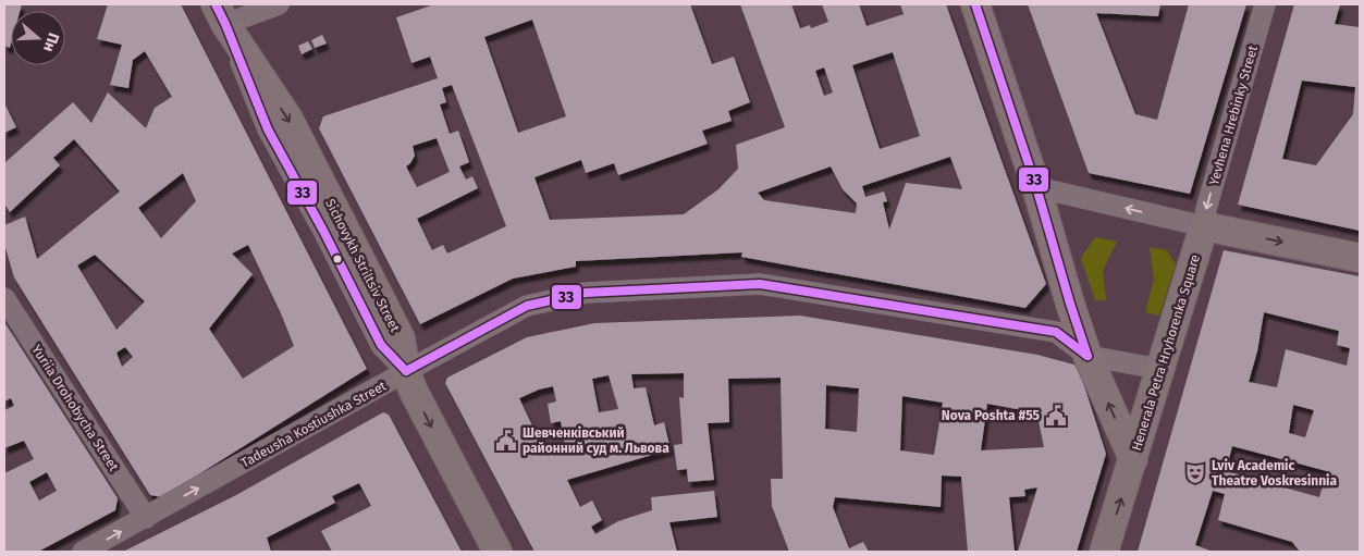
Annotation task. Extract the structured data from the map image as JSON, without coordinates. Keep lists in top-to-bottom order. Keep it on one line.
{"streets":{"street":["Yevhena Hrebinky Street","Sichovykh Striltsiv Street","Henerala Petra Hryhorenka Square","Yuriia Drohobycha Street","Tadeusha Kostiushka Street"]},"crossings":[["Yevhena Hrebinky Street","Henerala Petra Hryhorenka Square"],["Sichovykh Striltsiv Street","Tadeusha Kostiushka Street"],["Henerala Petra Hryhorenka Square","Tadeusha Kostiushka Street"],["Yuriia Drohobycha Street","Tadeusha Kostiushka Street"]],"one_way":["Yevhena Hrebinky Street","Sichovykh Striltsiv Street"],"places":{"public building":["Nova Poshta #55","Шевченківський районний суд м. Львова"],"theatre":["Lviv Academic Theatre Voskresinnia"]},"lines":["transit line 33"],"north":"right"}
